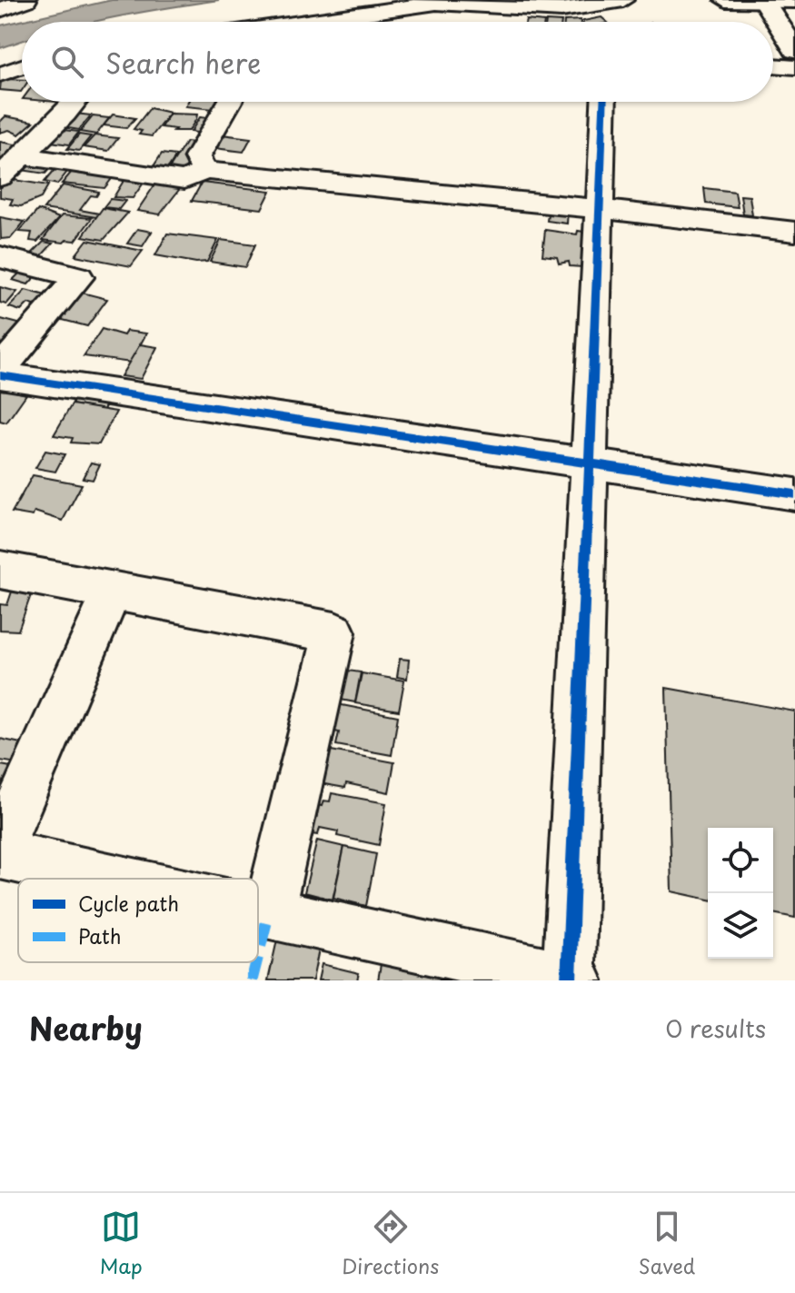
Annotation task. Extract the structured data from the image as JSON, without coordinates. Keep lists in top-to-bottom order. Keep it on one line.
{"legend":["Cycle path","Path"],"page":{"search":"Search here","heading":["Nearby","0 results"],"nav":["Map","Directions","Saved"]}}
